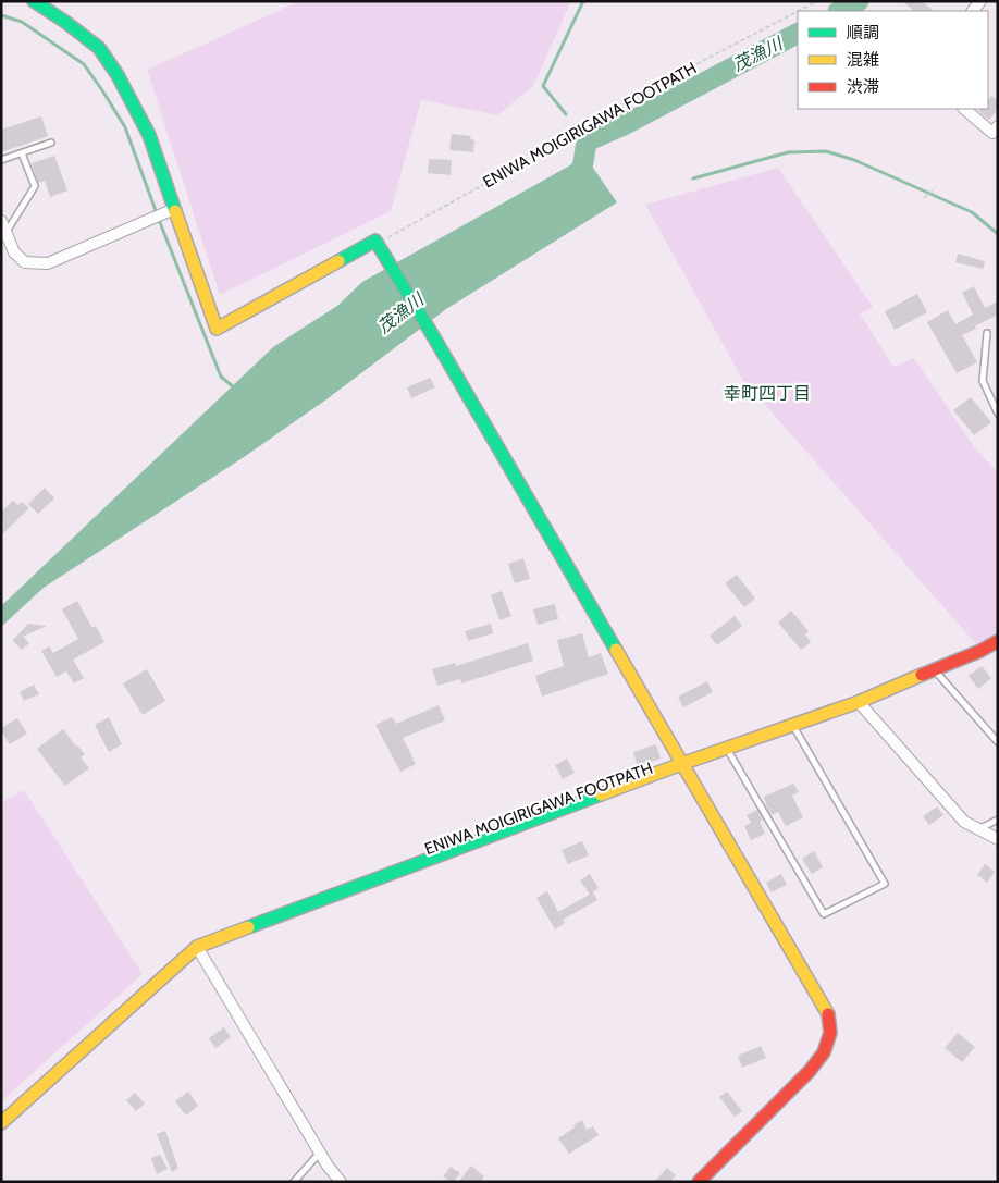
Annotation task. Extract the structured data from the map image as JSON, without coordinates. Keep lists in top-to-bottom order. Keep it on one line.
{"streets":{"path":["ENIWA MOIGIRIGAWA FOOTPATH"]},"districts":["幸町四丁目"],"water":["茂漁川"],"legend":["順調","混雑","渋滞"]}
